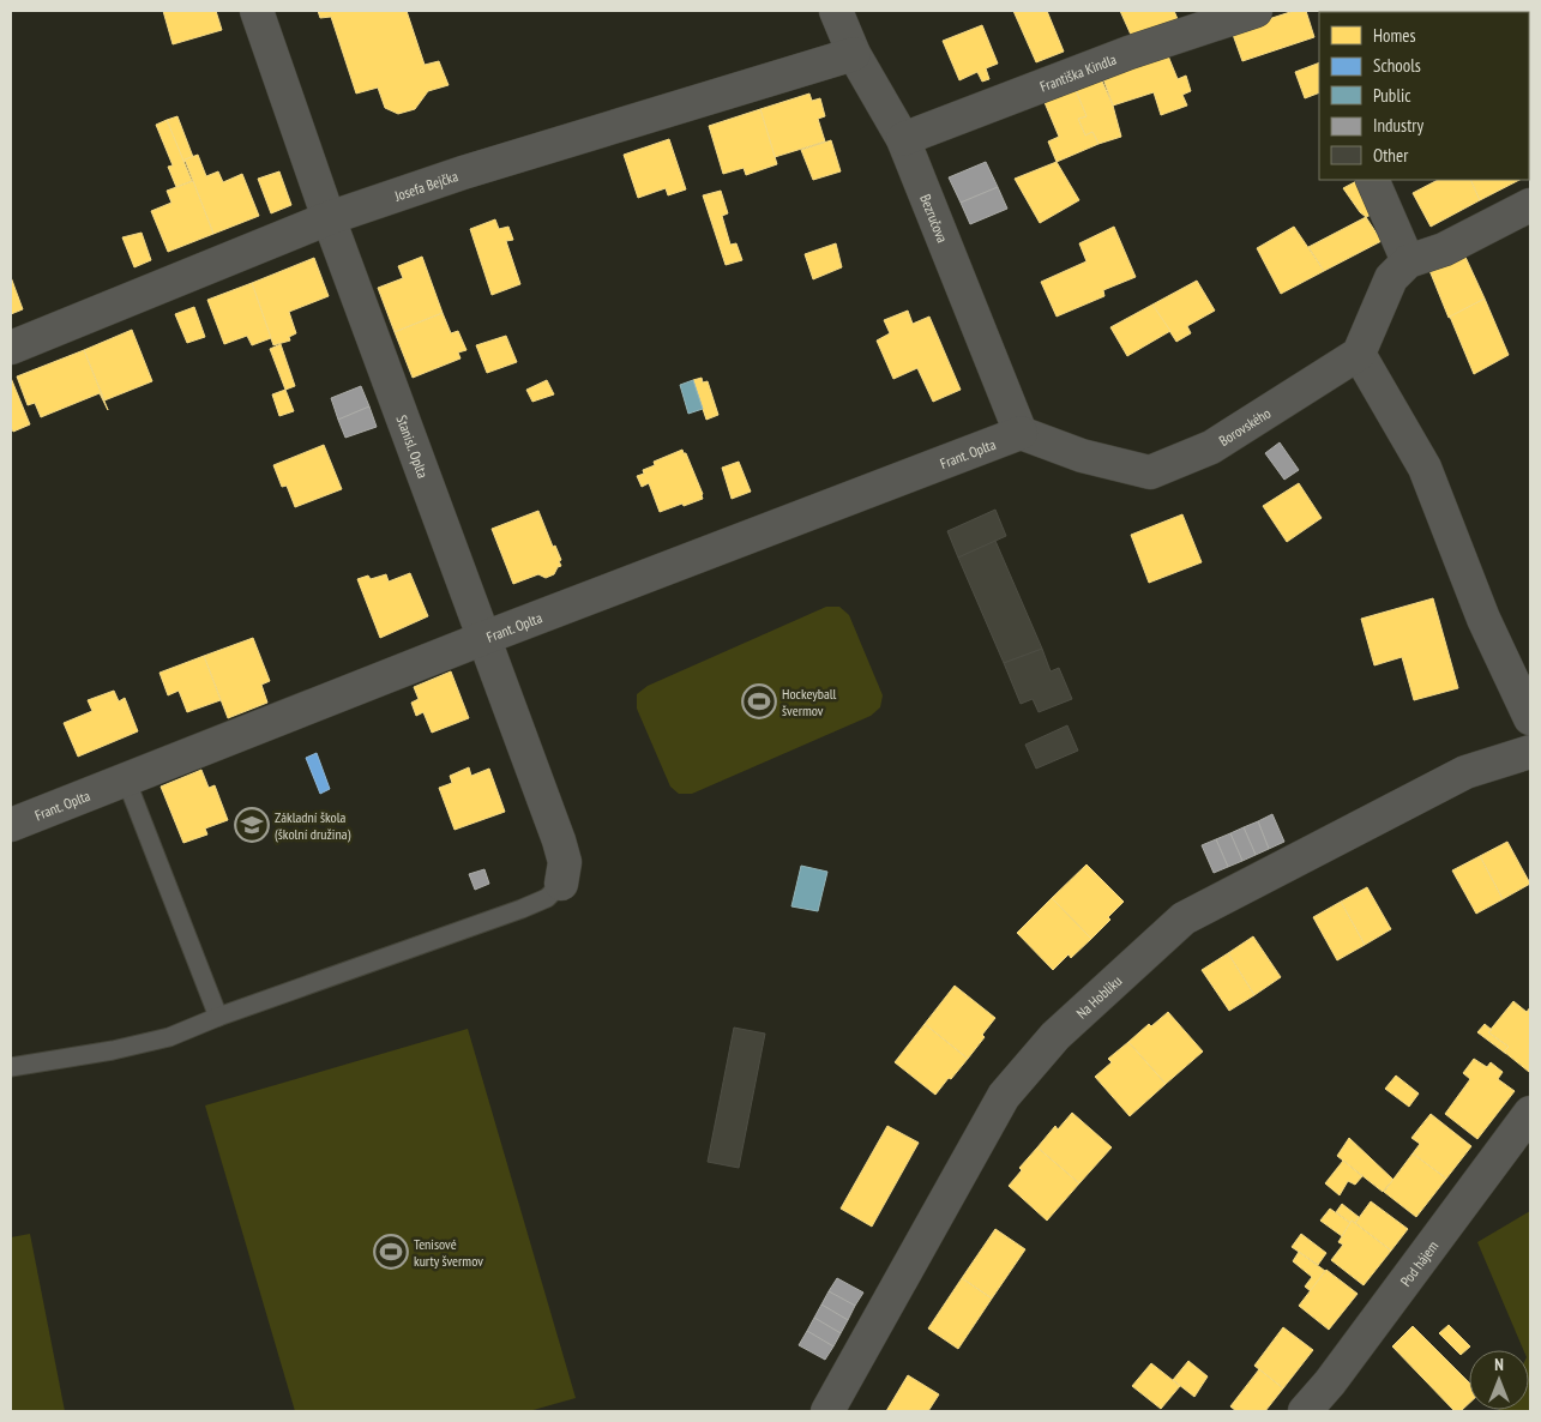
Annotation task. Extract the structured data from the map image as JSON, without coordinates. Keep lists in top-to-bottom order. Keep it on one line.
{"streets":{"street":["Františka Kindla","Josefa Bejčka","Bezručova","Borovského","Stanisl. Oplta","Frant. Oplta","Na Hoblíku","Pod hájem"]},"crossings":[["Františka Kindla","Bezručova"],["Josefa Bejčka","Bezručova"],["Josefa Bejčka","Stanisl. Oplta"],["Bezručova","Borovského"],["Bezručova","Frant. Oplta"],["Borovského","Frant. Oplta"],["Stanisl. Oplta","Frant. Oplta"]],"places":{"sports":["Hockeyball švermov","Tenisové kurty švermov"],"school or university":["Základní škola (školní družina)"]},"legend":["Homes","Schools","Public","Industry","Other"],"north":"top"}
